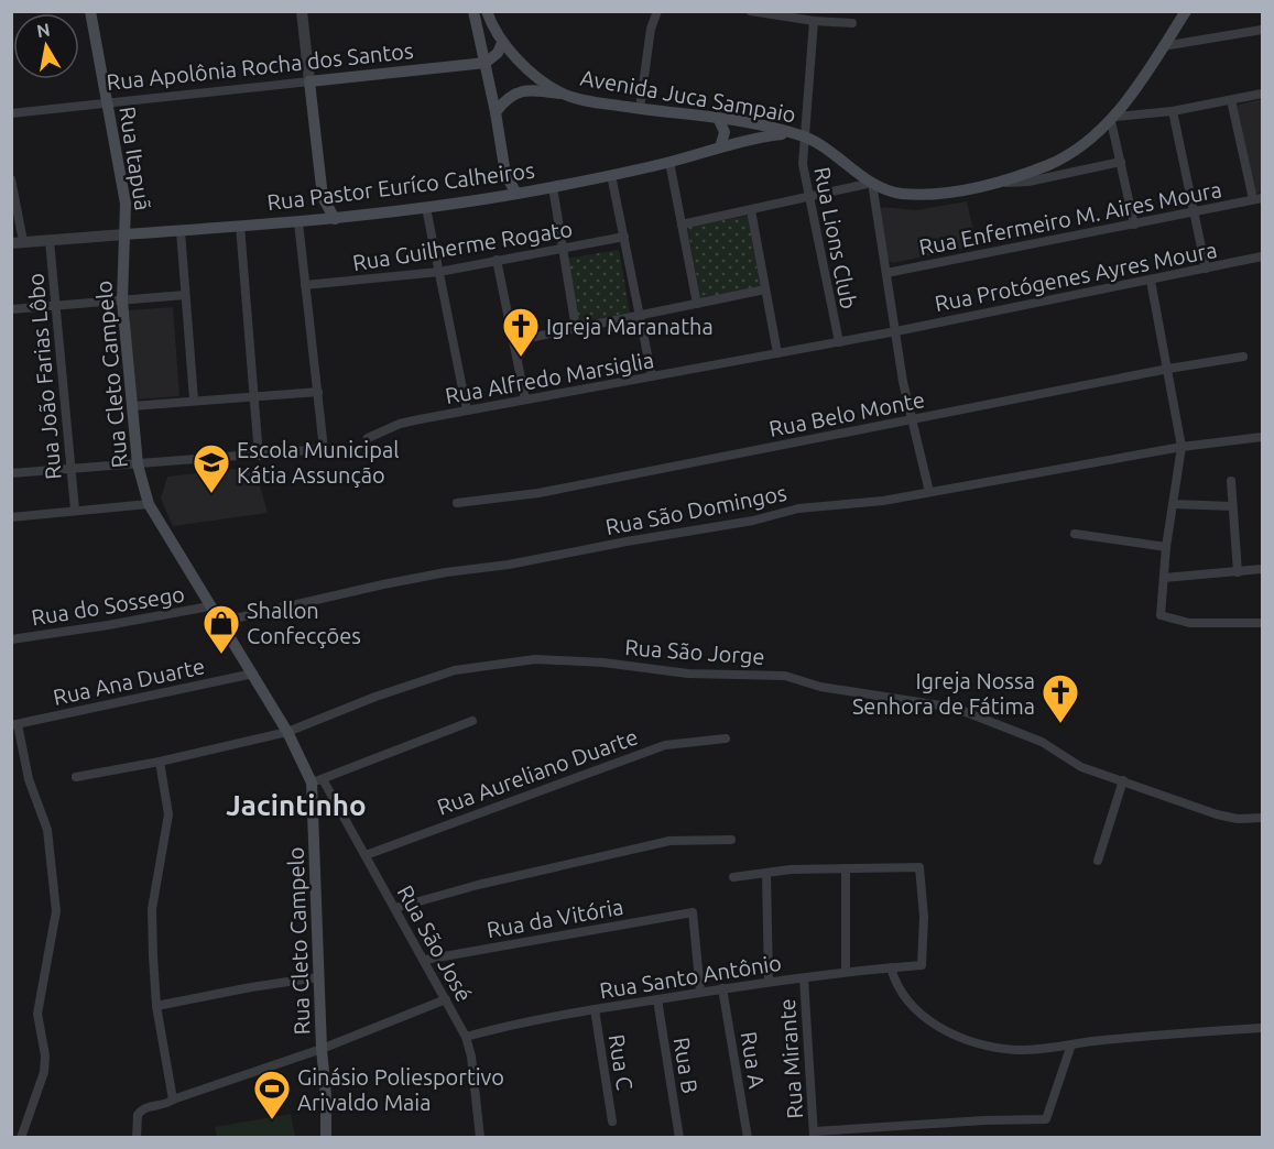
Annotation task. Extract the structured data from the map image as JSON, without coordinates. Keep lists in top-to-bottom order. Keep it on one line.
{"streets":{"main road":["Rua Apolônia Rocha dos Santos","Avenida Juca Sampaio","Rua Itapuã","Rua Pastor Euríco Calheiros","Rua Cleto Campelo"],"street":["Rua Enfermeiro M. Aires Moura","Rua Lions Club","Rua Guilherme Rogato","Rua Protógenes Ayres Moura","Rua João Farias Lôbo","Rua Alfredo Marsiglia","Rua Belo Monte","Rua São Domingos","Rua do Sossego","Rua São Jorge","Rua Ana Duarte","Rua Aureliano Duarte","Rua da Vitória","Rua São José","Rua Santo Antônio","Rua Mirante","Rua A","Rua C","Rua B"]},"crossings":[["Rua Apolônia Rocha dos Santos","Rua Itapuã"],["Avenida Juca Sampaio","Rua Pastor Euríco Calheiros"],["Avenida Juca Sampaio","Rua Lions Club"],["Rua Itapuã","Rua Pastor Euríco Calheiros"],["Rua Itapuã","Rua Cleto Campelo"],["Rua Pastor Euríco Calheiros","Rua Cleto Campelo"],["Rua Pastor Euríco Calheiros","Rua João Farias Lôbo"],["Rua Lions Club","Rua Alfredo Marsiglia"],["Rua Protógenes Ayres Moura","Rua Alfredo Marsiglia"],["Rua Cleto Campelo","Rua São Domingos"],["Rua Cleto Campelo","Rua do Sossego"],["Rua Cleto Campelo","Rua São Jorge"],["Rua Cleto Campelo","Rua Ana Duarte"],["Rua Cleto Campelo","Rua São José"],["Rua Aureliano Duarte","Rua São José"],["Rua da Vitória","Rua São José"],["Rua da Vitória","Rua Santo Antônio"],["Rua São José","Rua Santo Antônio"],["Rua Santo Antônio","Rua Mirante"],["Rua Santo Antônio","Rua A"],["Rua Santo Antônio","Rua C"],["Rua Santo Antônio","Rua B"]],"districts":["Jacintinho"],"places":{"church":["Igreja Maranatha","Igreja Nossa Senhora de Fátima"],"school or university":["Escola Municipal Kátia Assunção"],"shop":["Shallon Confecções"],"sports":["Ginásio Poliesportivo Arivaldo Maia"]},"north":"top"}
